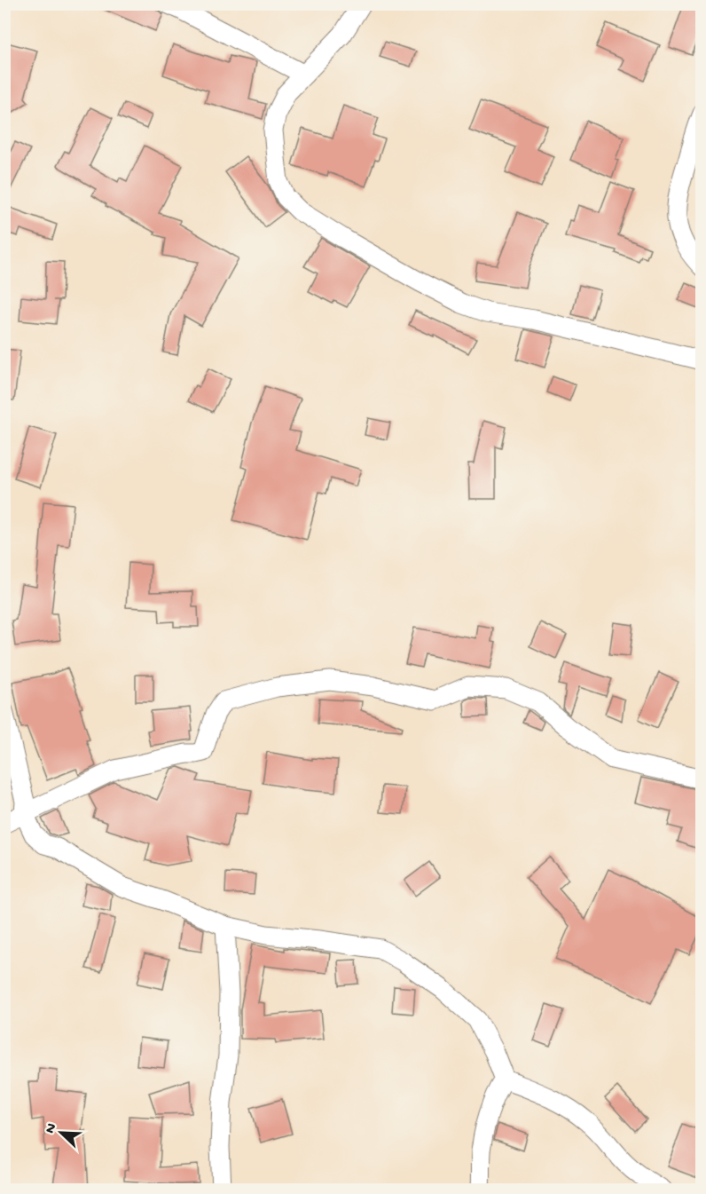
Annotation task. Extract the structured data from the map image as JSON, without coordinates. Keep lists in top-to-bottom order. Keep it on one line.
{"north":"top left"}
